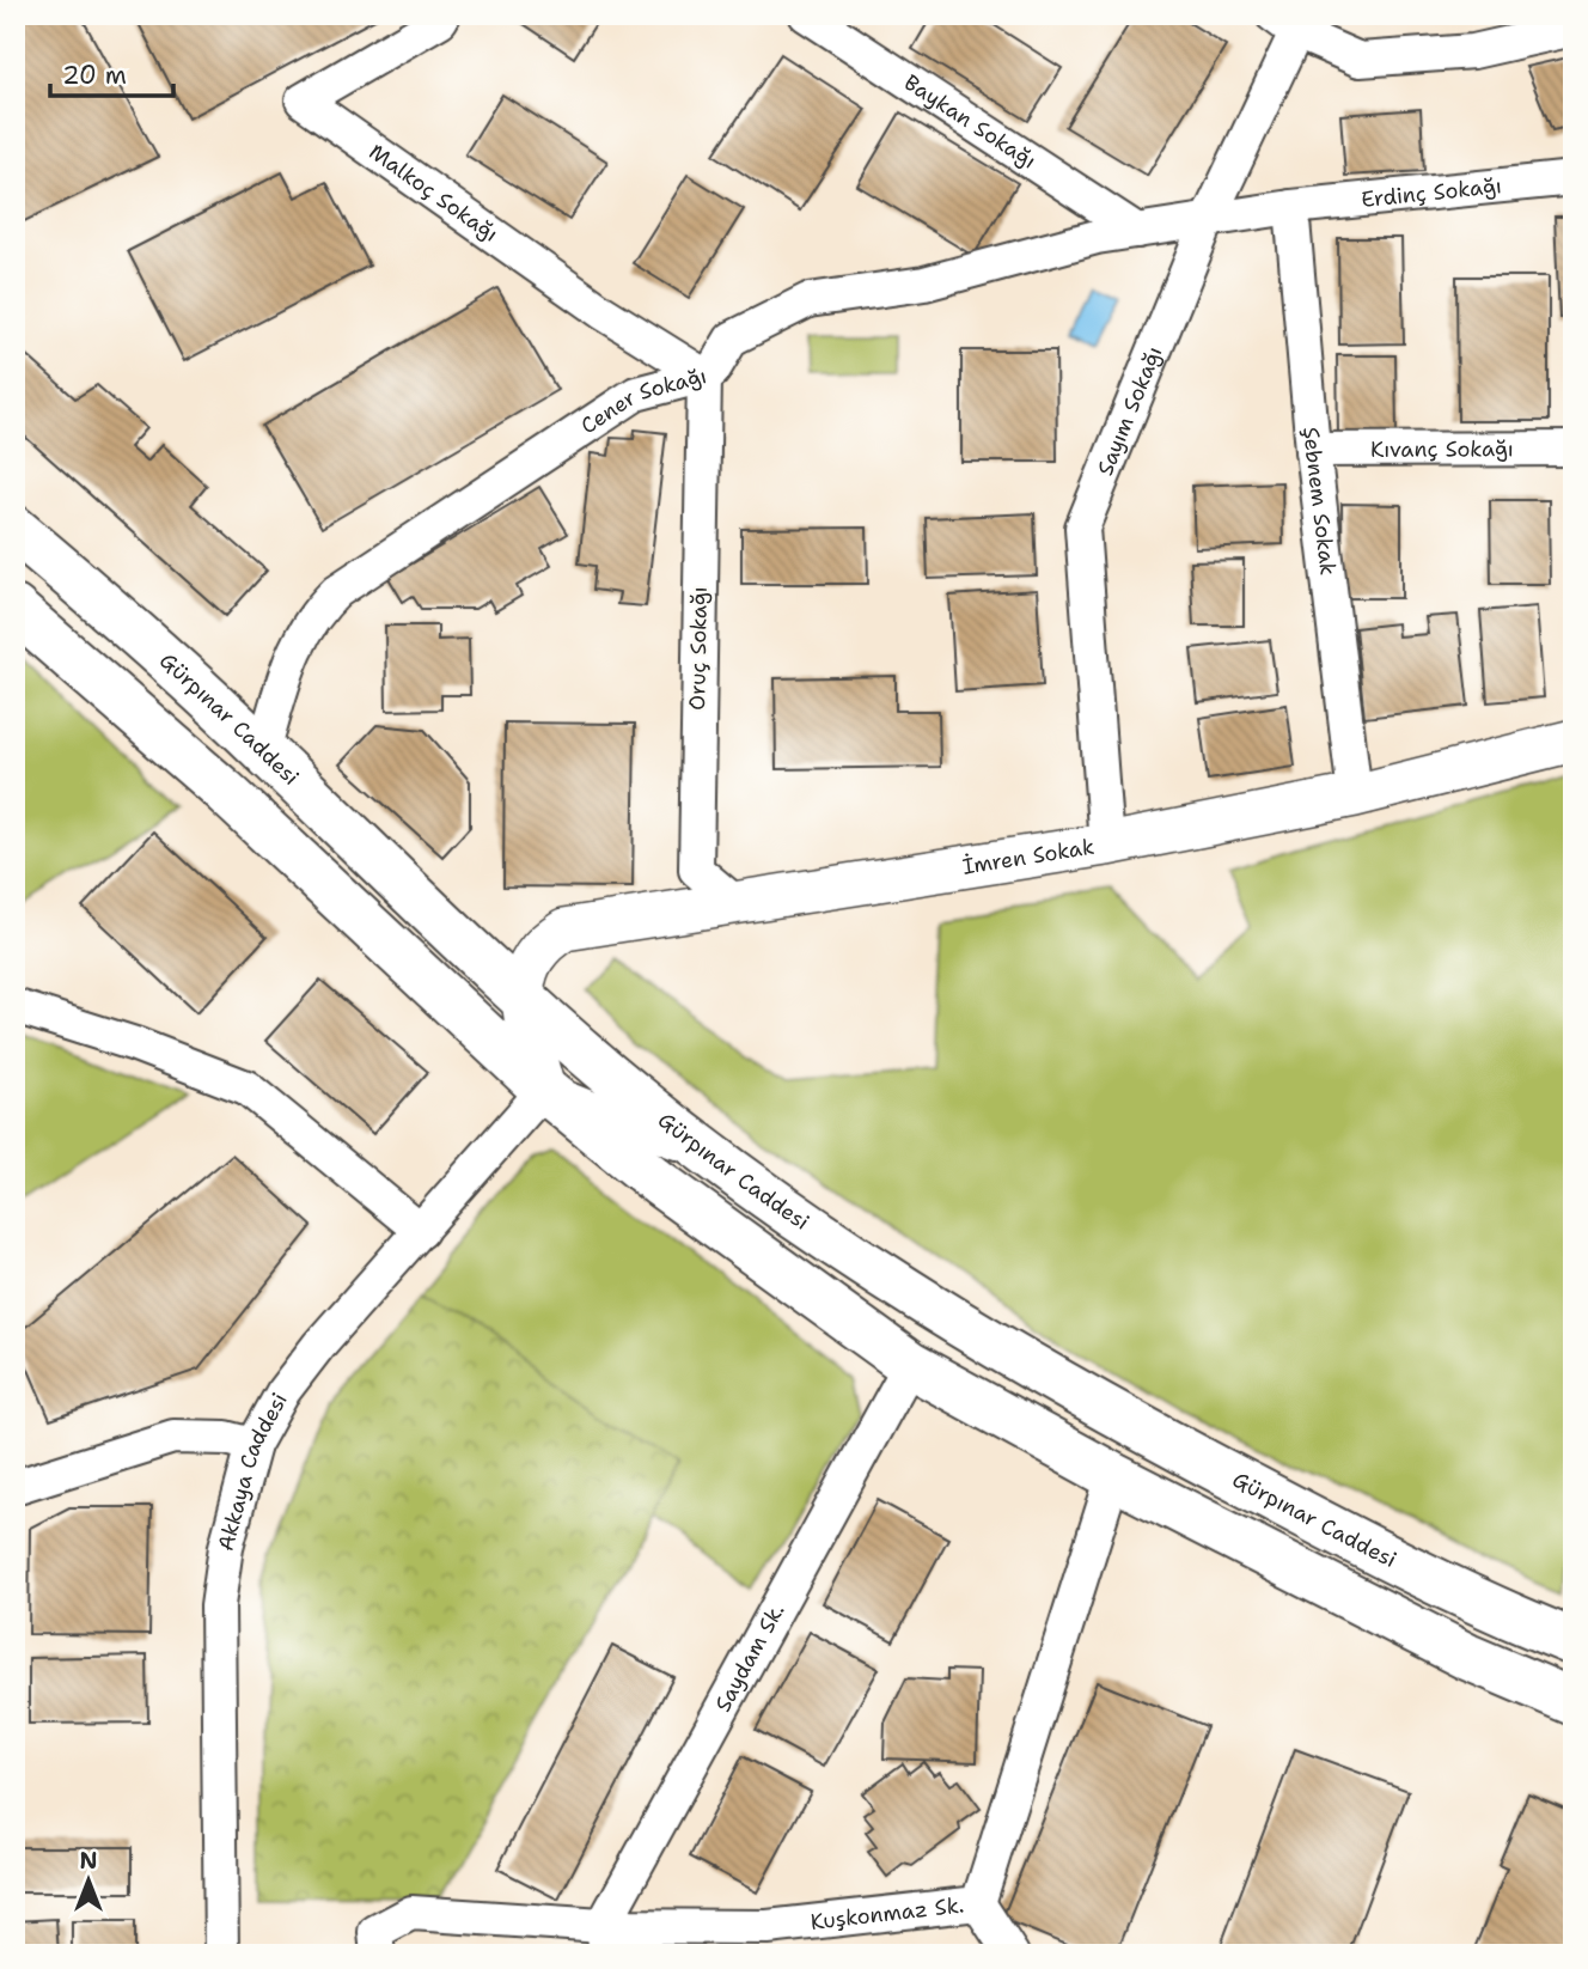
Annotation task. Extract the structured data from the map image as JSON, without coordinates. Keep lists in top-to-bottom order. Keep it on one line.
{"streets":{"main road":["Gürpınar Caddesi"],"street":["Baykan Sokağı","Erdinç Sokağı","Malkoç Sokağı","Cener Sokağı","Sayım Sokağı","Kıvanç Sokağı","Şebnem Sokak","Oruç Sokağı","İmren Sokak","Akkaya Caddesi","Saydam Sk.","Kuşkonmaz Sk."]},"crossings":[["Baykan Sokağı","Cener Sokağı"],["Erdinç Sokağı","Cener Sokağı"],["Erdinç Sokağı","Şebnem Sokak"],["Malkoç Sokağı","Cener Sokağı"],["Malkoç Sokağı","Oruç Sokağı"],["Cener Sokağı","Sayım Sokağı"],["Cener Sokağı","Şebnem Sokak"],["Cener Sokağı","Oruç Sokağı"],["Cener Sokağı","Gürpınar Caddesi"],["Sayım Sokağı","İmren Sokak"],["Kıvanç Sokağı","Şebnem Sokak"],["Şebnem Sokak","İmren Sokak"],["Oruç Sokağı","İmren Sokak"],["Gürpınar Caddesi","İmren Sokak"],["Saydam Sk.","Kuşkonmaz Sk."]],"scale_bar":"20 m","north":"top"}
